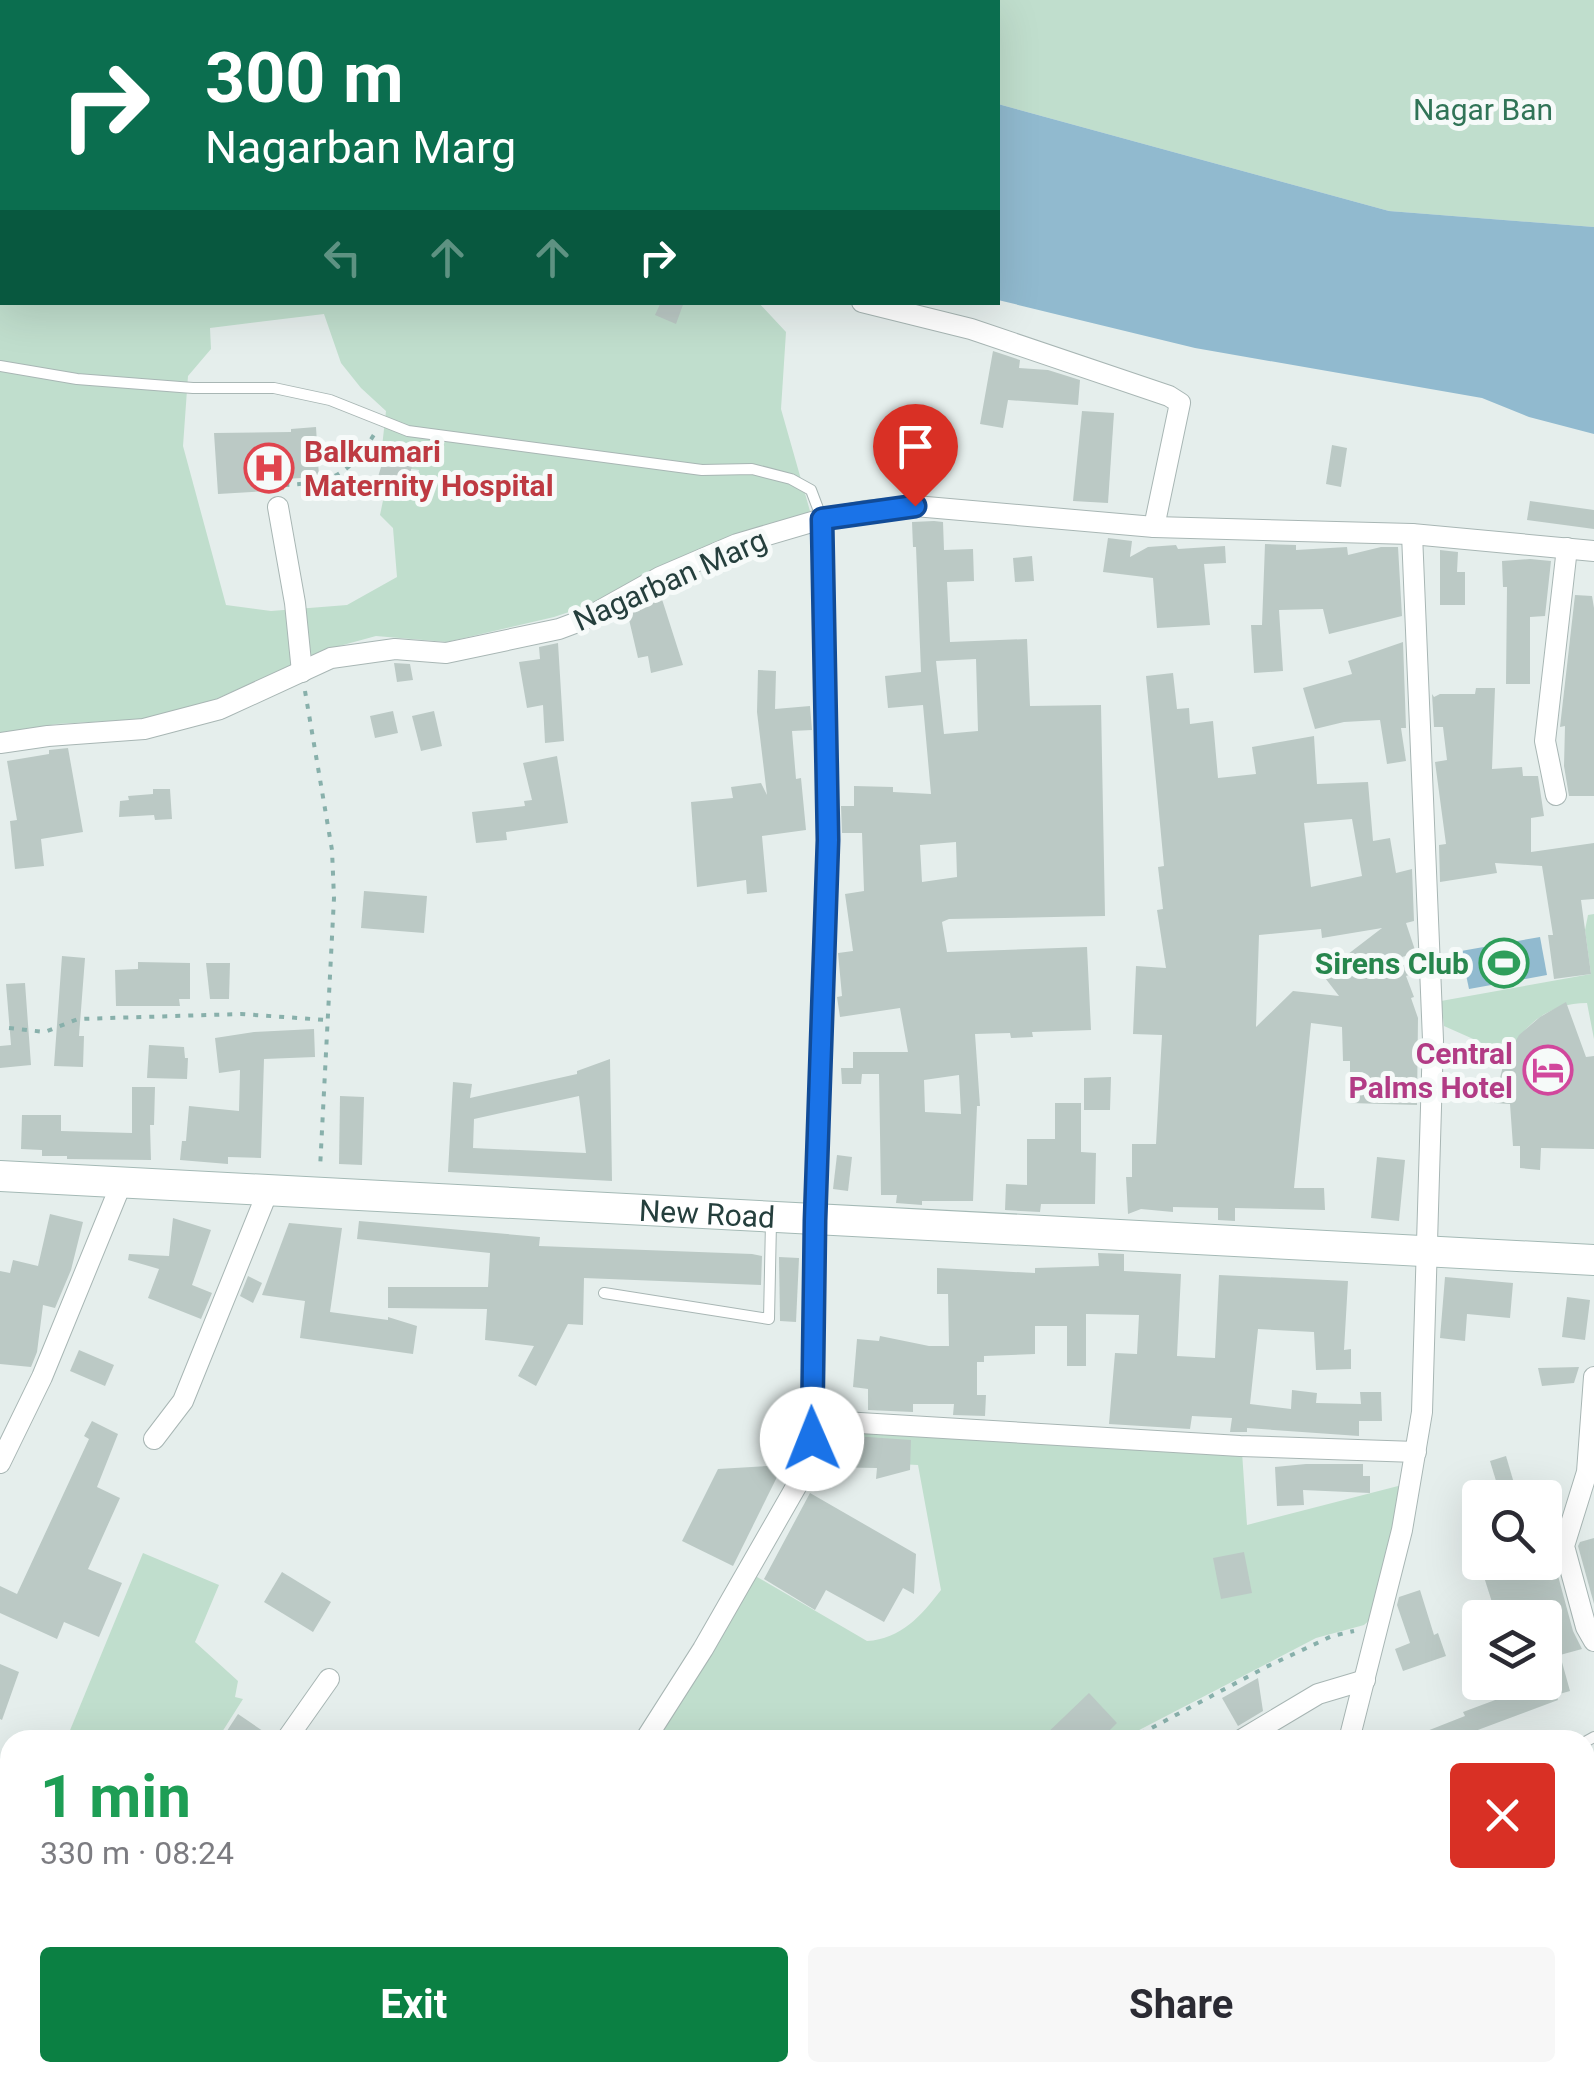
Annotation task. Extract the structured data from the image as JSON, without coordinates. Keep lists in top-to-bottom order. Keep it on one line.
{"streets":{"street":["Nagarban Marg","New Road"]},"parks":["Nagar Ban"],"places":{"hospital":["Balkumari Maternity Hospital"],"sports":["Sirens Club"],"hotel":["Central Palms Hotel"]},"page":{"turn":["300 m","Nagarban Marg"],"heading":["1 min","330 m · 08:24"],"buttons":["Exit","Share"]}}
